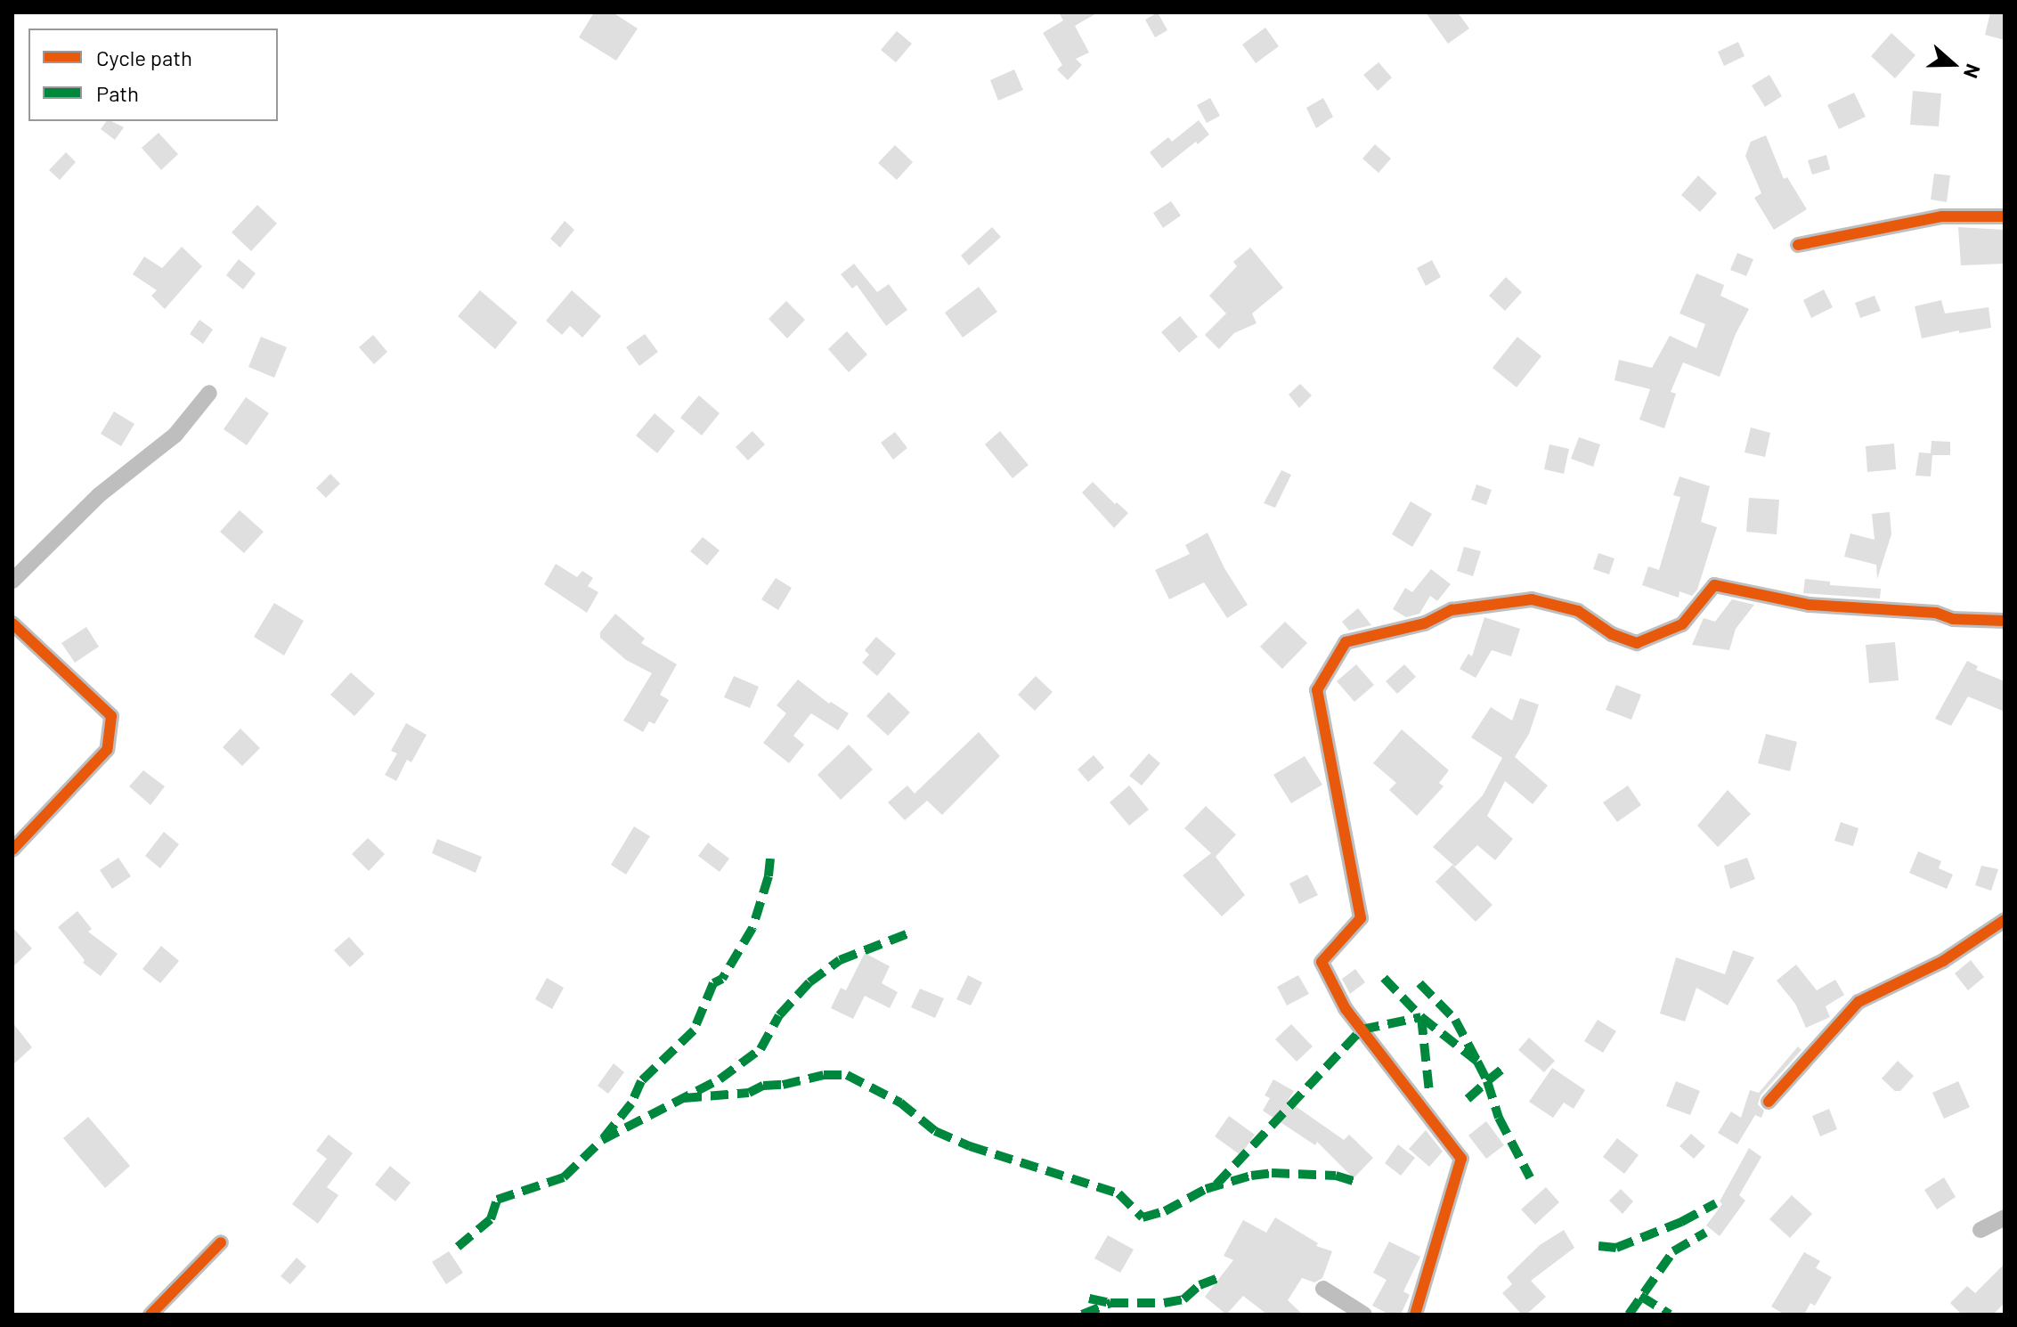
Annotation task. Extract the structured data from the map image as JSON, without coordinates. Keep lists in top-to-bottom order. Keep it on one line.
{"legend":["Cycle path","Path"],"north":"right"}
